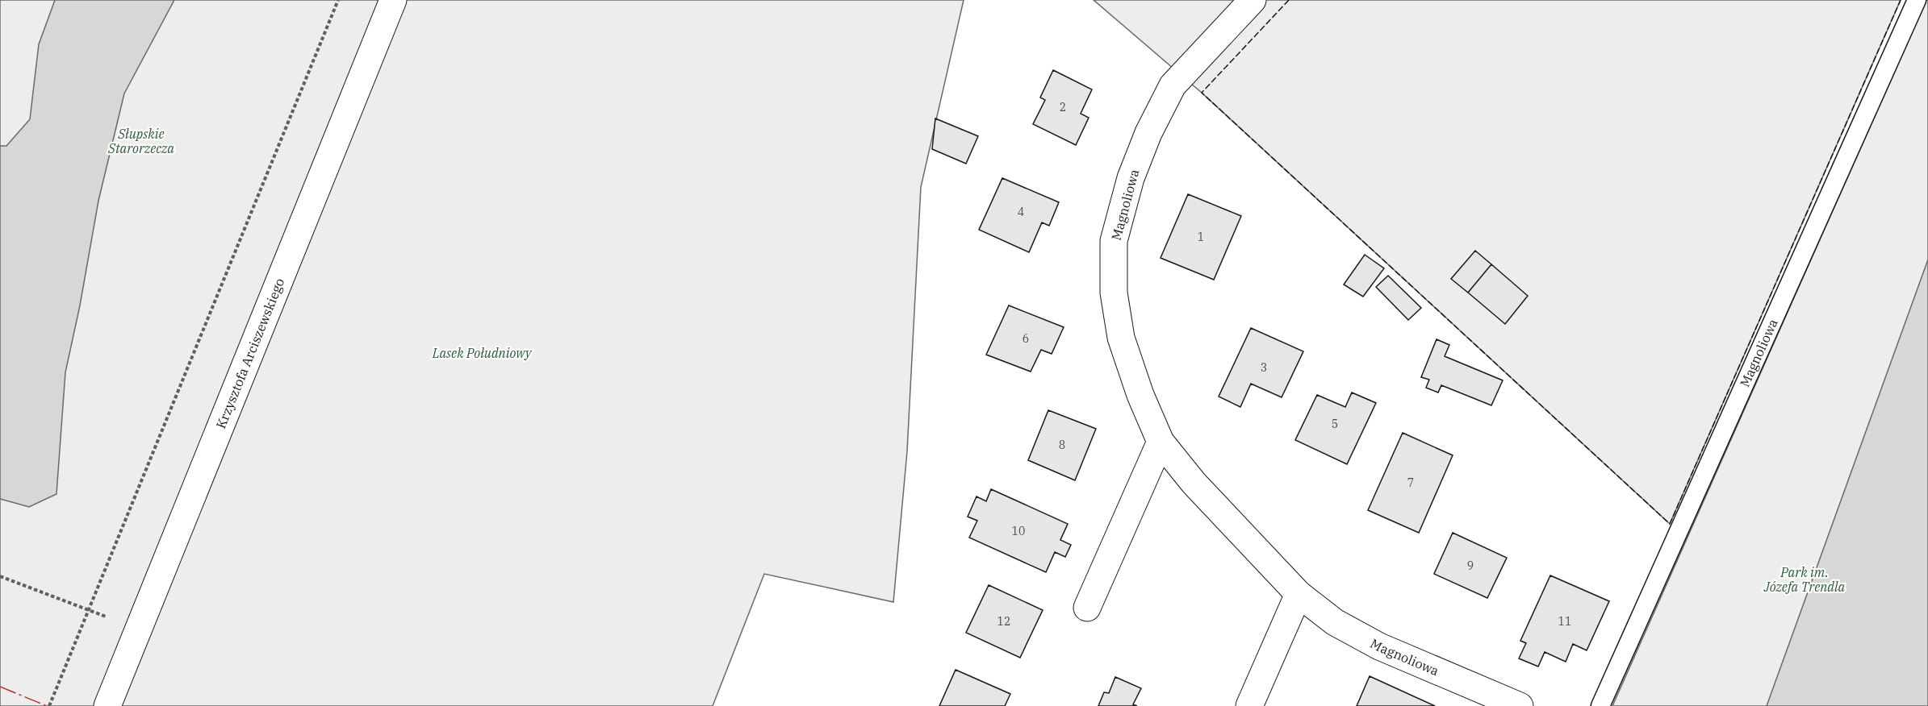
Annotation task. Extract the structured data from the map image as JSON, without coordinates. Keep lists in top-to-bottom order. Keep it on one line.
{"streets":{"street":["Magnoliowa","Krzysztofa Arciszewskiego"]},"parks":["Słupskie Starorzecza","Lasek Południowy","Park im. Józefa Trendla"],"house_numbers":["2","4","1","6","3","5","8","7","10","9","12","11"]}
